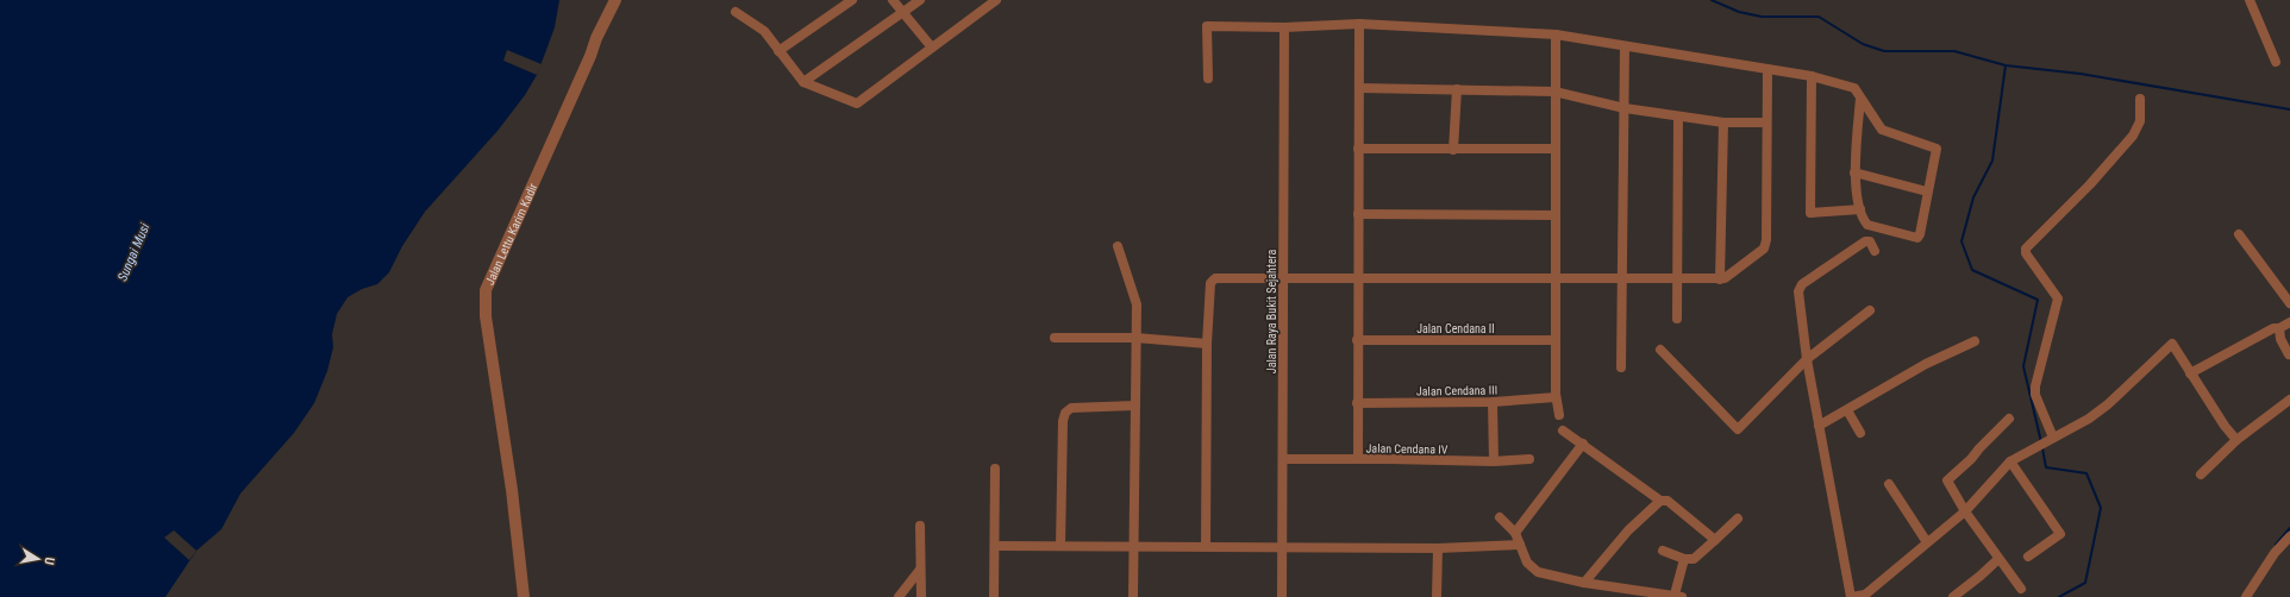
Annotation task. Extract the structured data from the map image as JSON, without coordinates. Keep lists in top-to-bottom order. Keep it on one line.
{"streets":{"street":["Jalan Lettu Karim Kadir","Jalan Raya Bukit Sejahtera","Jalan Cendana II","Jalan Cendana III","Jalan Cendana IV"]},"crossings":[["Jalan Raya Bukit Sejahtera","Jalan Cendana IV"]],"water":["Sungai Musi"],"north":"right"}
